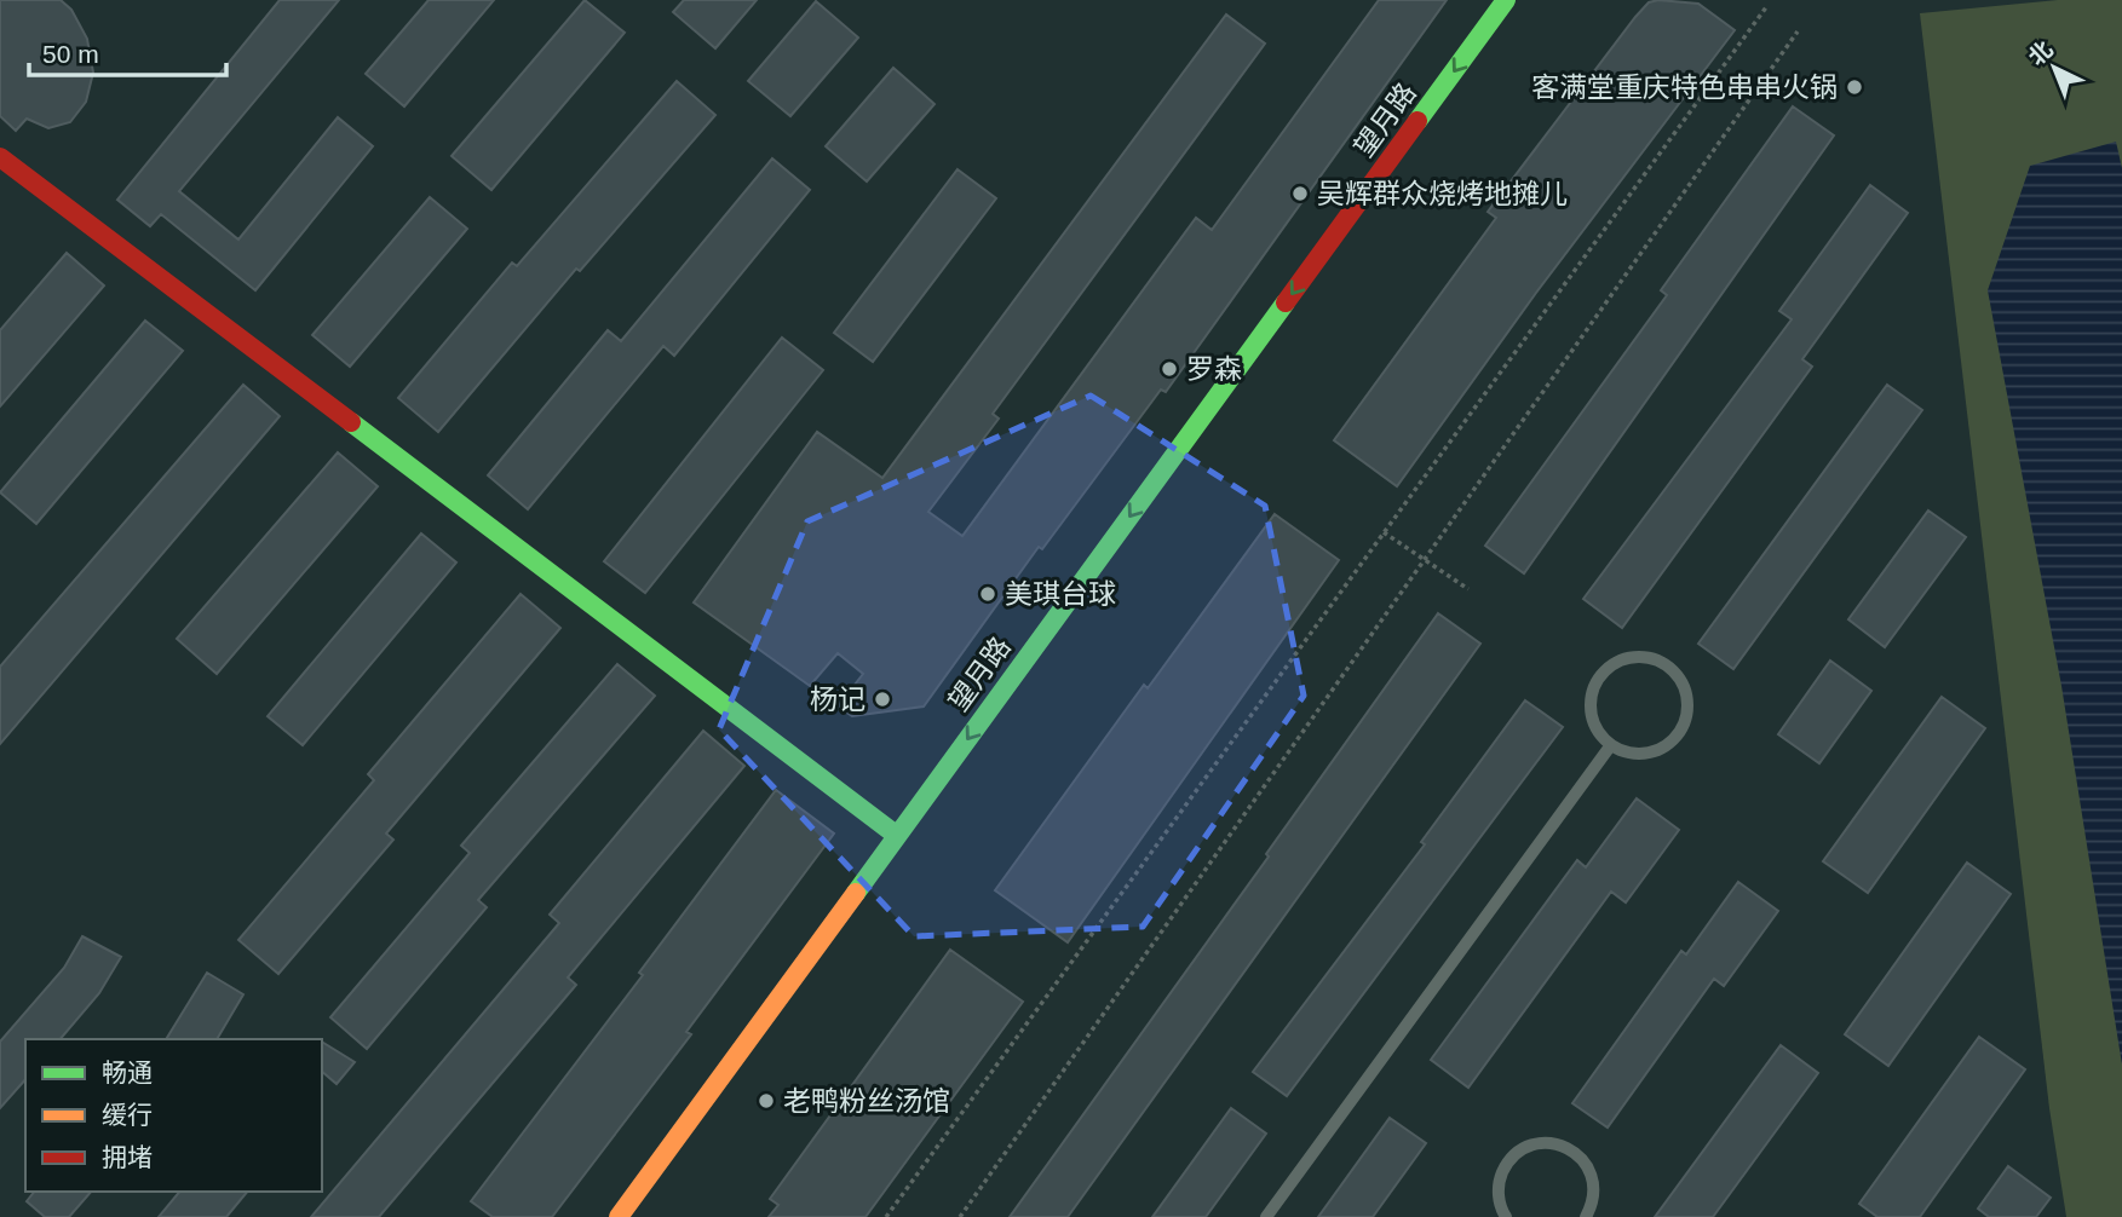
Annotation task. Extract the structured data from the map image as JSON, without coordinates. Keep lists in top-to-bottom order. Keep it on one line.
{"streets":{"street":["望月路"]},"one_way":["望月路"],"places":["客满堂重庆特色串串火锅","吴辉群众烧烤地摊儿","罗森","美琪台球","杨记","老鸭粉丝汤馆"],"legend":["畅通","缓行","拥堵"],"scale_bar":"50 m","north":"top left"}
